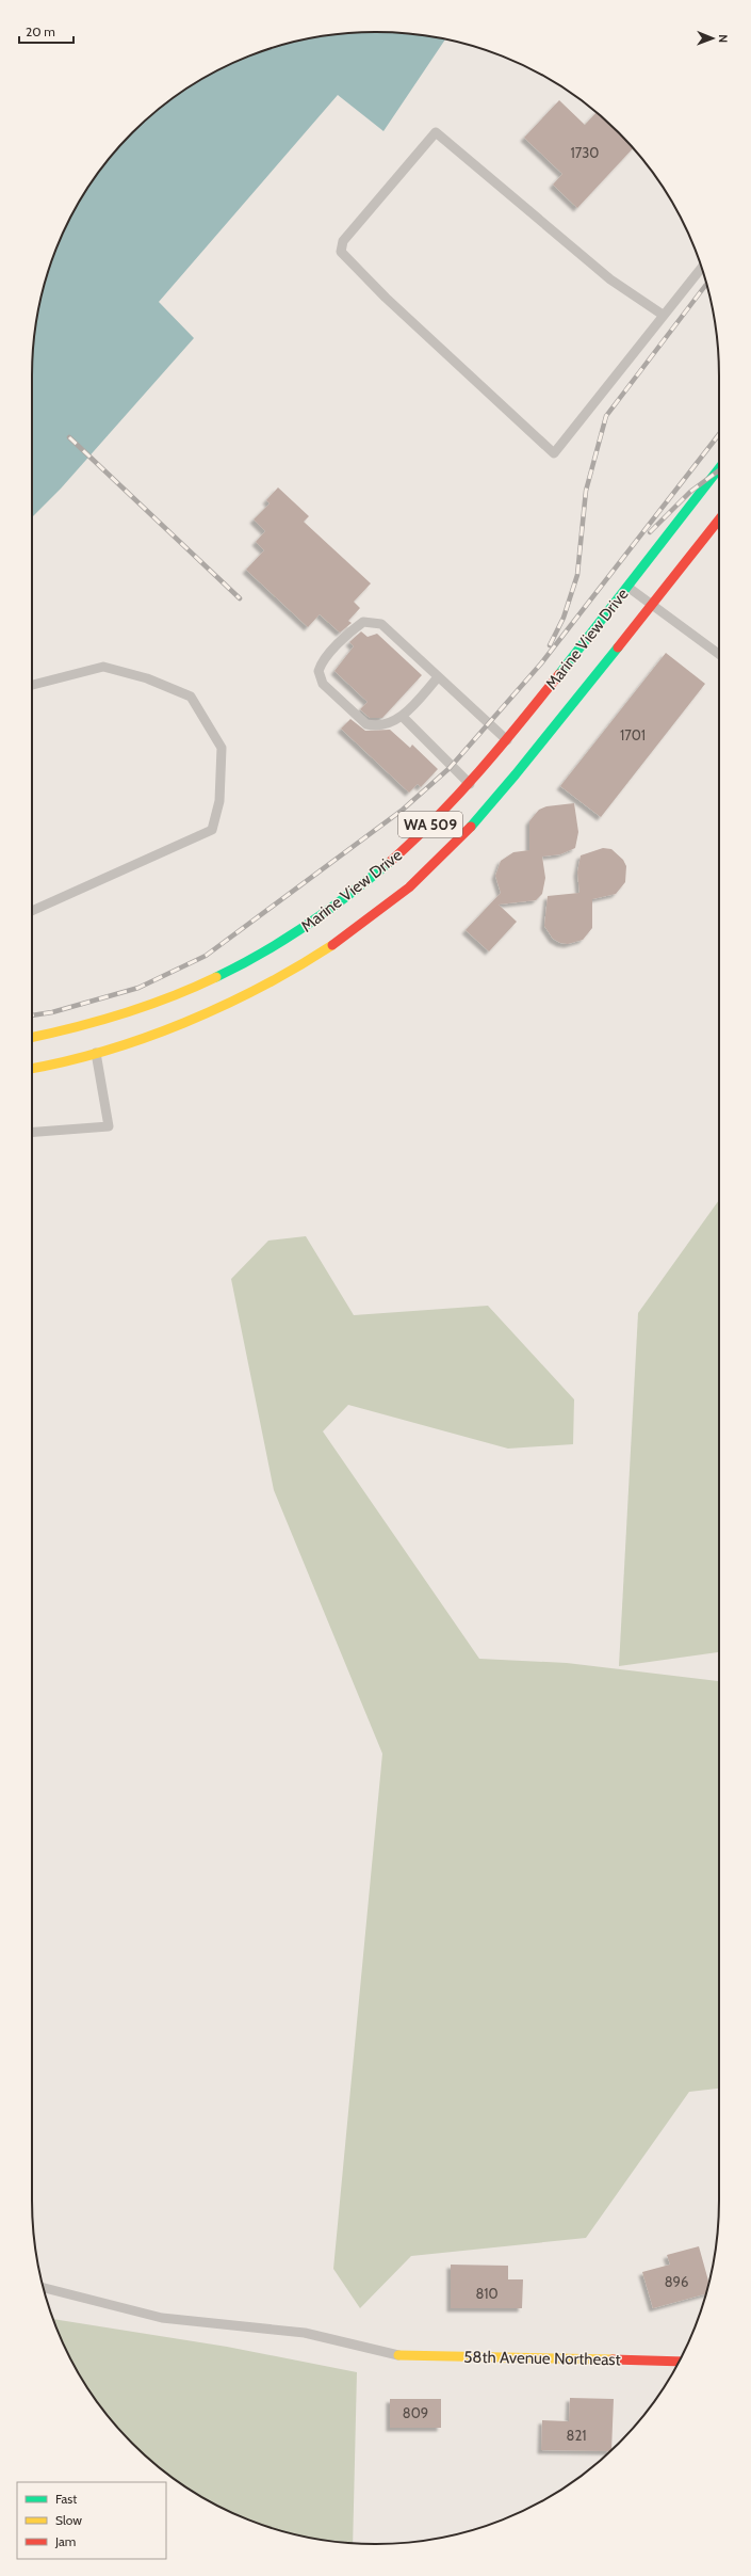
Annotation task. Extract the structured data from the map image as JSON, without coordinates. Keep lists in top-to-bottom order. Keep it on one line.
{"streets":{"main road":["Marine View Drive","WA 509","58th Avenue Northeast"]},"house_numbers":["1730","1701","896","810","809","821"],"legend":["Fast","Slow","Jam"],"scale_bar":"20 m","north":"right"}
